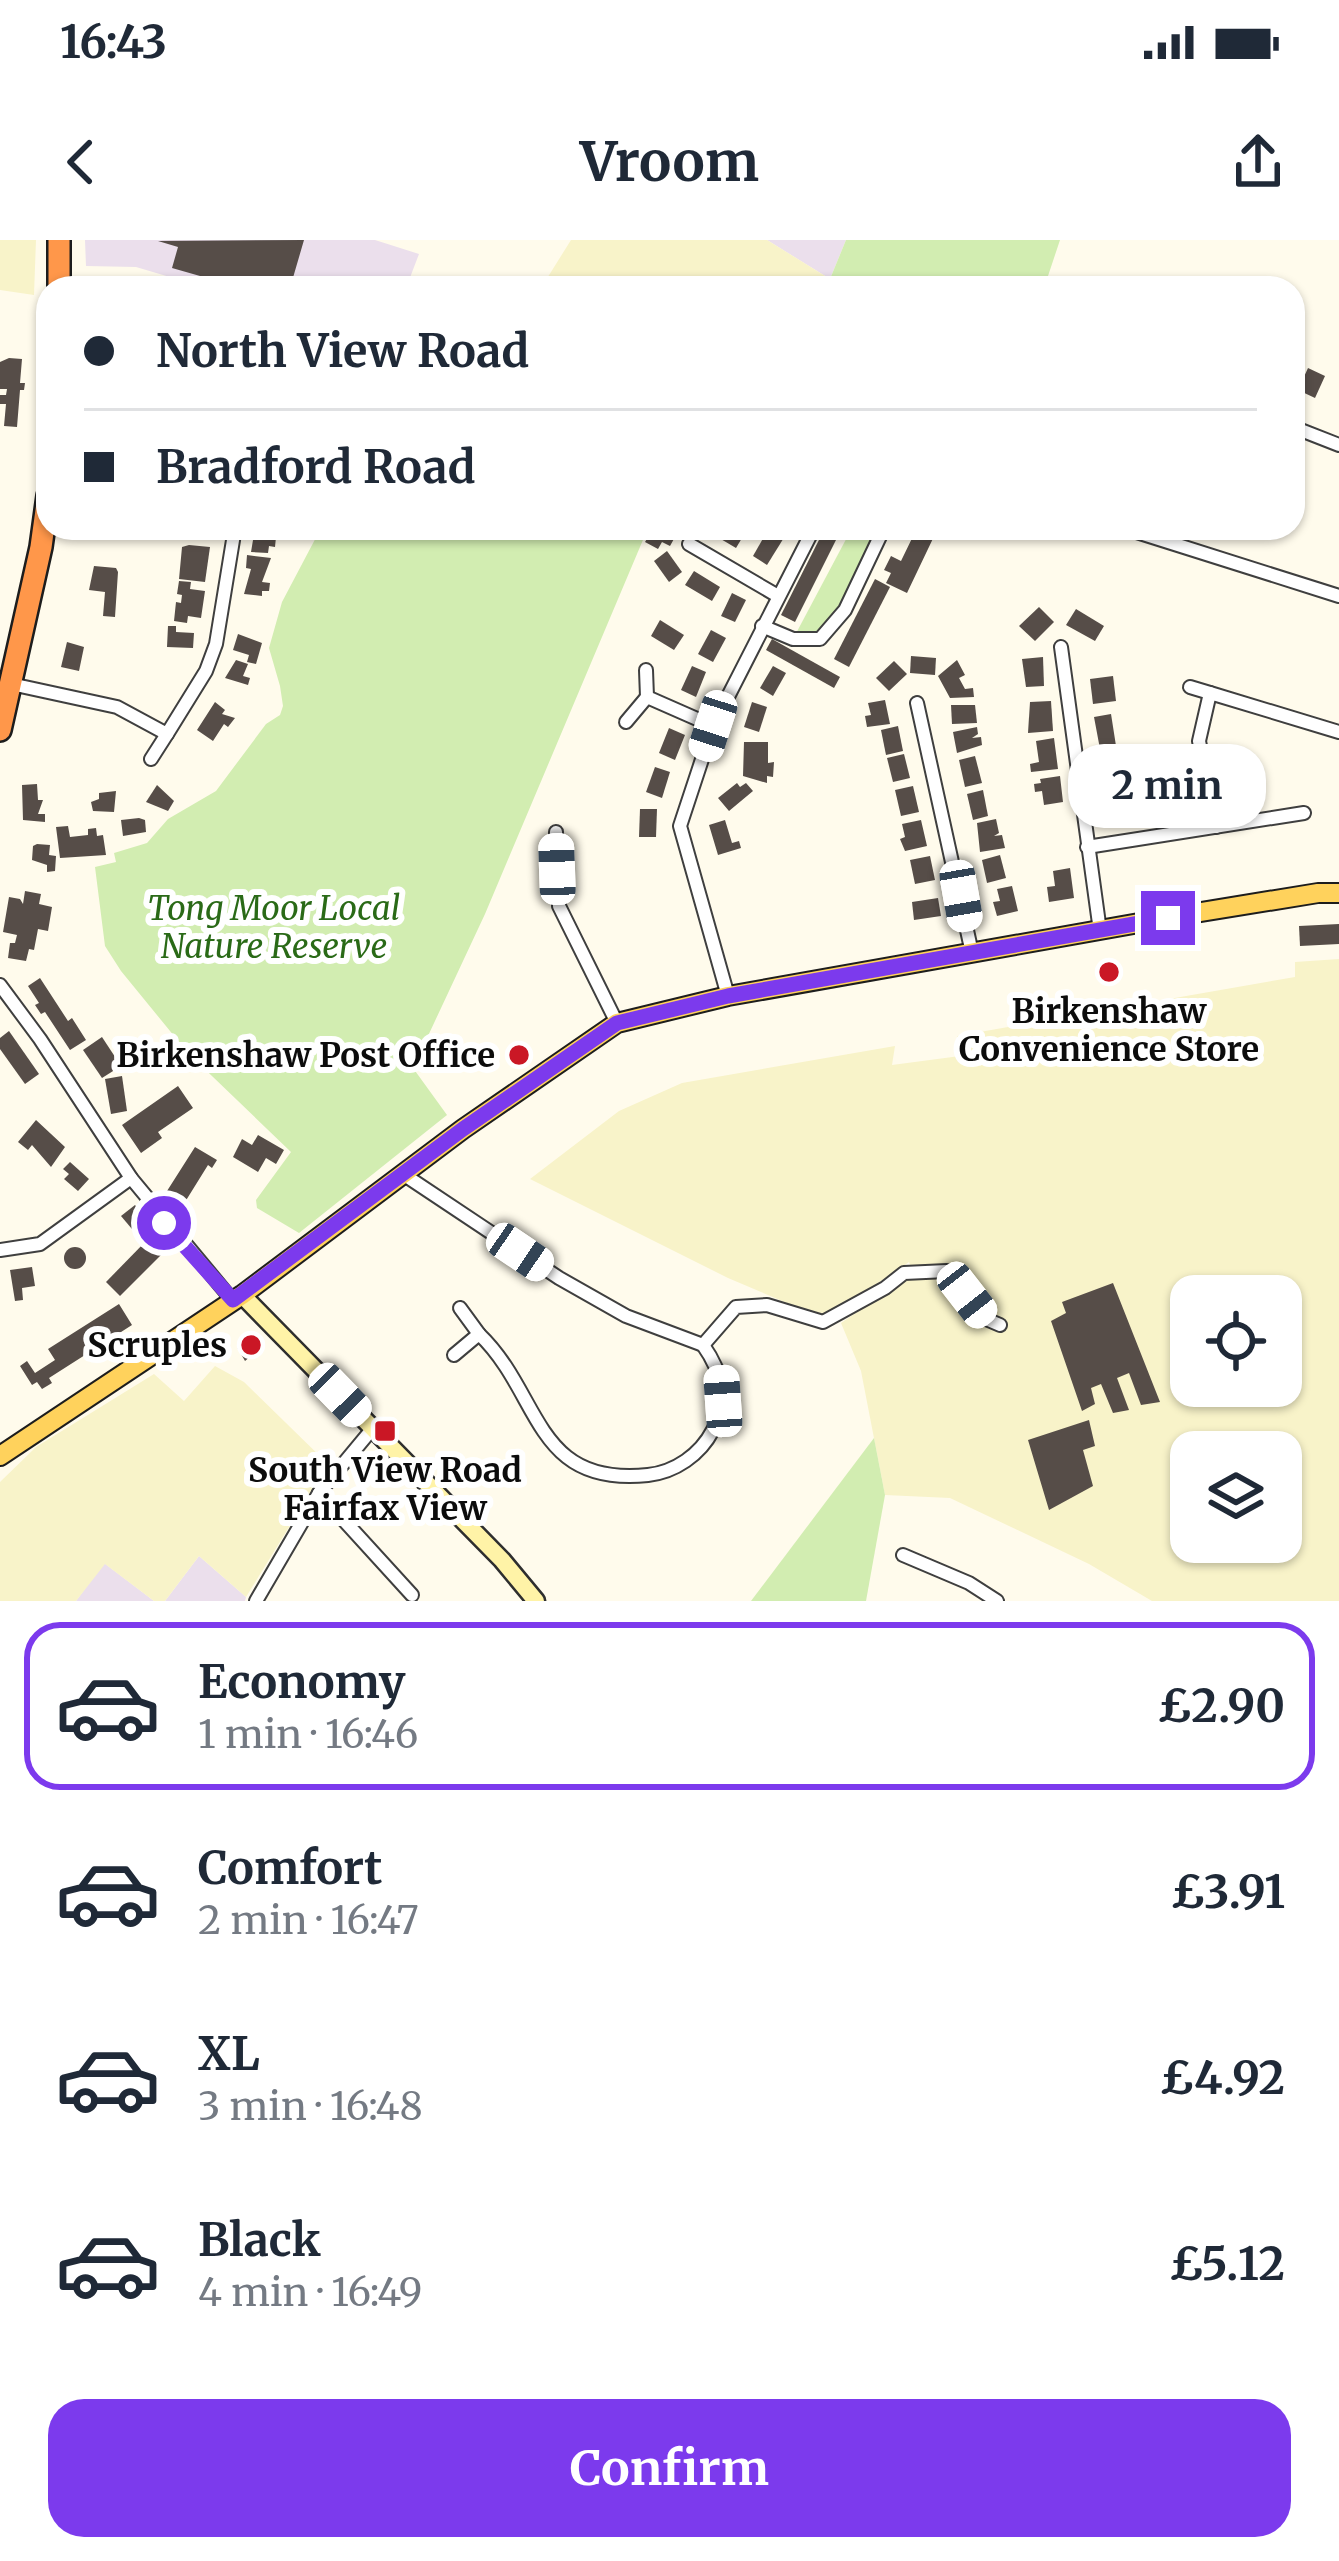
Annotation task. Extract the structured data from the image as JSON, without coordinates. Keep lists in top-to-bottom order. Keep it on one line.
{"parks":["Tong Moor Local Nature Reserve"],"places":{"other":["Birkenshaw Convenience Store","Birkenshaw Post Office","Scruples"],"transit":["South View Road Fairfax View"]},"page":{"status":"16:43","header":"Vroom","banner":["North View Road","Bradford Road"],"bubble":"2 min","list":[{"name":"Economy","note":"1 min · 16:46","value":"£2.90"},{"name":"Comfort","note":"2 min · 16:47","value":"£3.91"},{"name":"XL","note":"3 min · 16:48","value":"£4.92"},{"name":"Black","note":"4 min · 16:49","value":"£5.12"}],"buttons":"Confirm"}}
